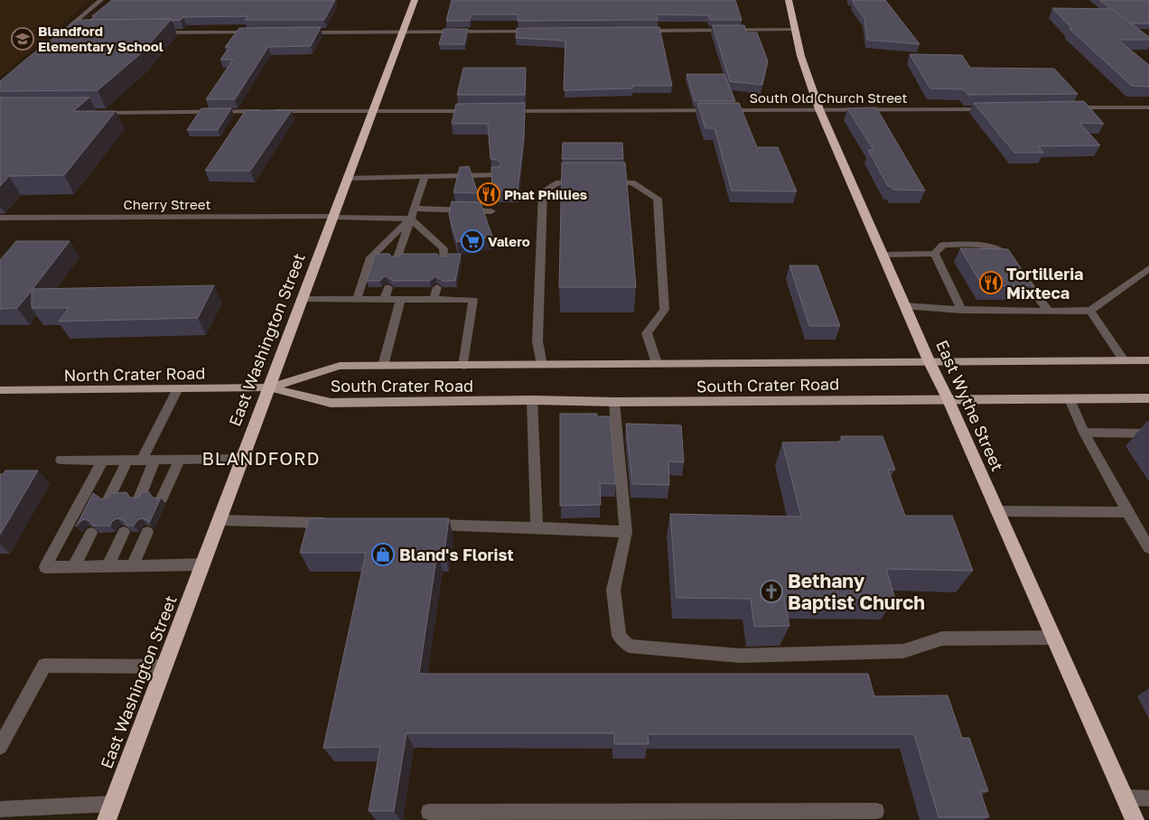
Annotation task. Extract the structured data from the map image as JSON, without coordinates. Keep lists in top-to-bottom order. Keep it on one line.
{"streets":{"highway":["East Washington Street","East Wythe Street"],"main road":["North Crater Road","South Crater Road"],"street":["South Old Church Street","Cherry Street"]},"crossings":[["South Old Church Street","East Wythe Street"],["Cherry Street","East Washington Street"],["East Washington Street","North Crater Road"],["East Washington Street","South Crater Road"],["North Crater Road","South Crater Road"],["South Crater Road","East Wythe Street"]],"districts":["BLANDFORD"],"places":{"school or university":["Blandford Elementary School"],"restaurant":["Phat Phillies","Tortilleria Mixteca"],"supermarket":["Valero"],"shop":["Bland's Florist"],"church":["Bethany Baptist Church"]}}
